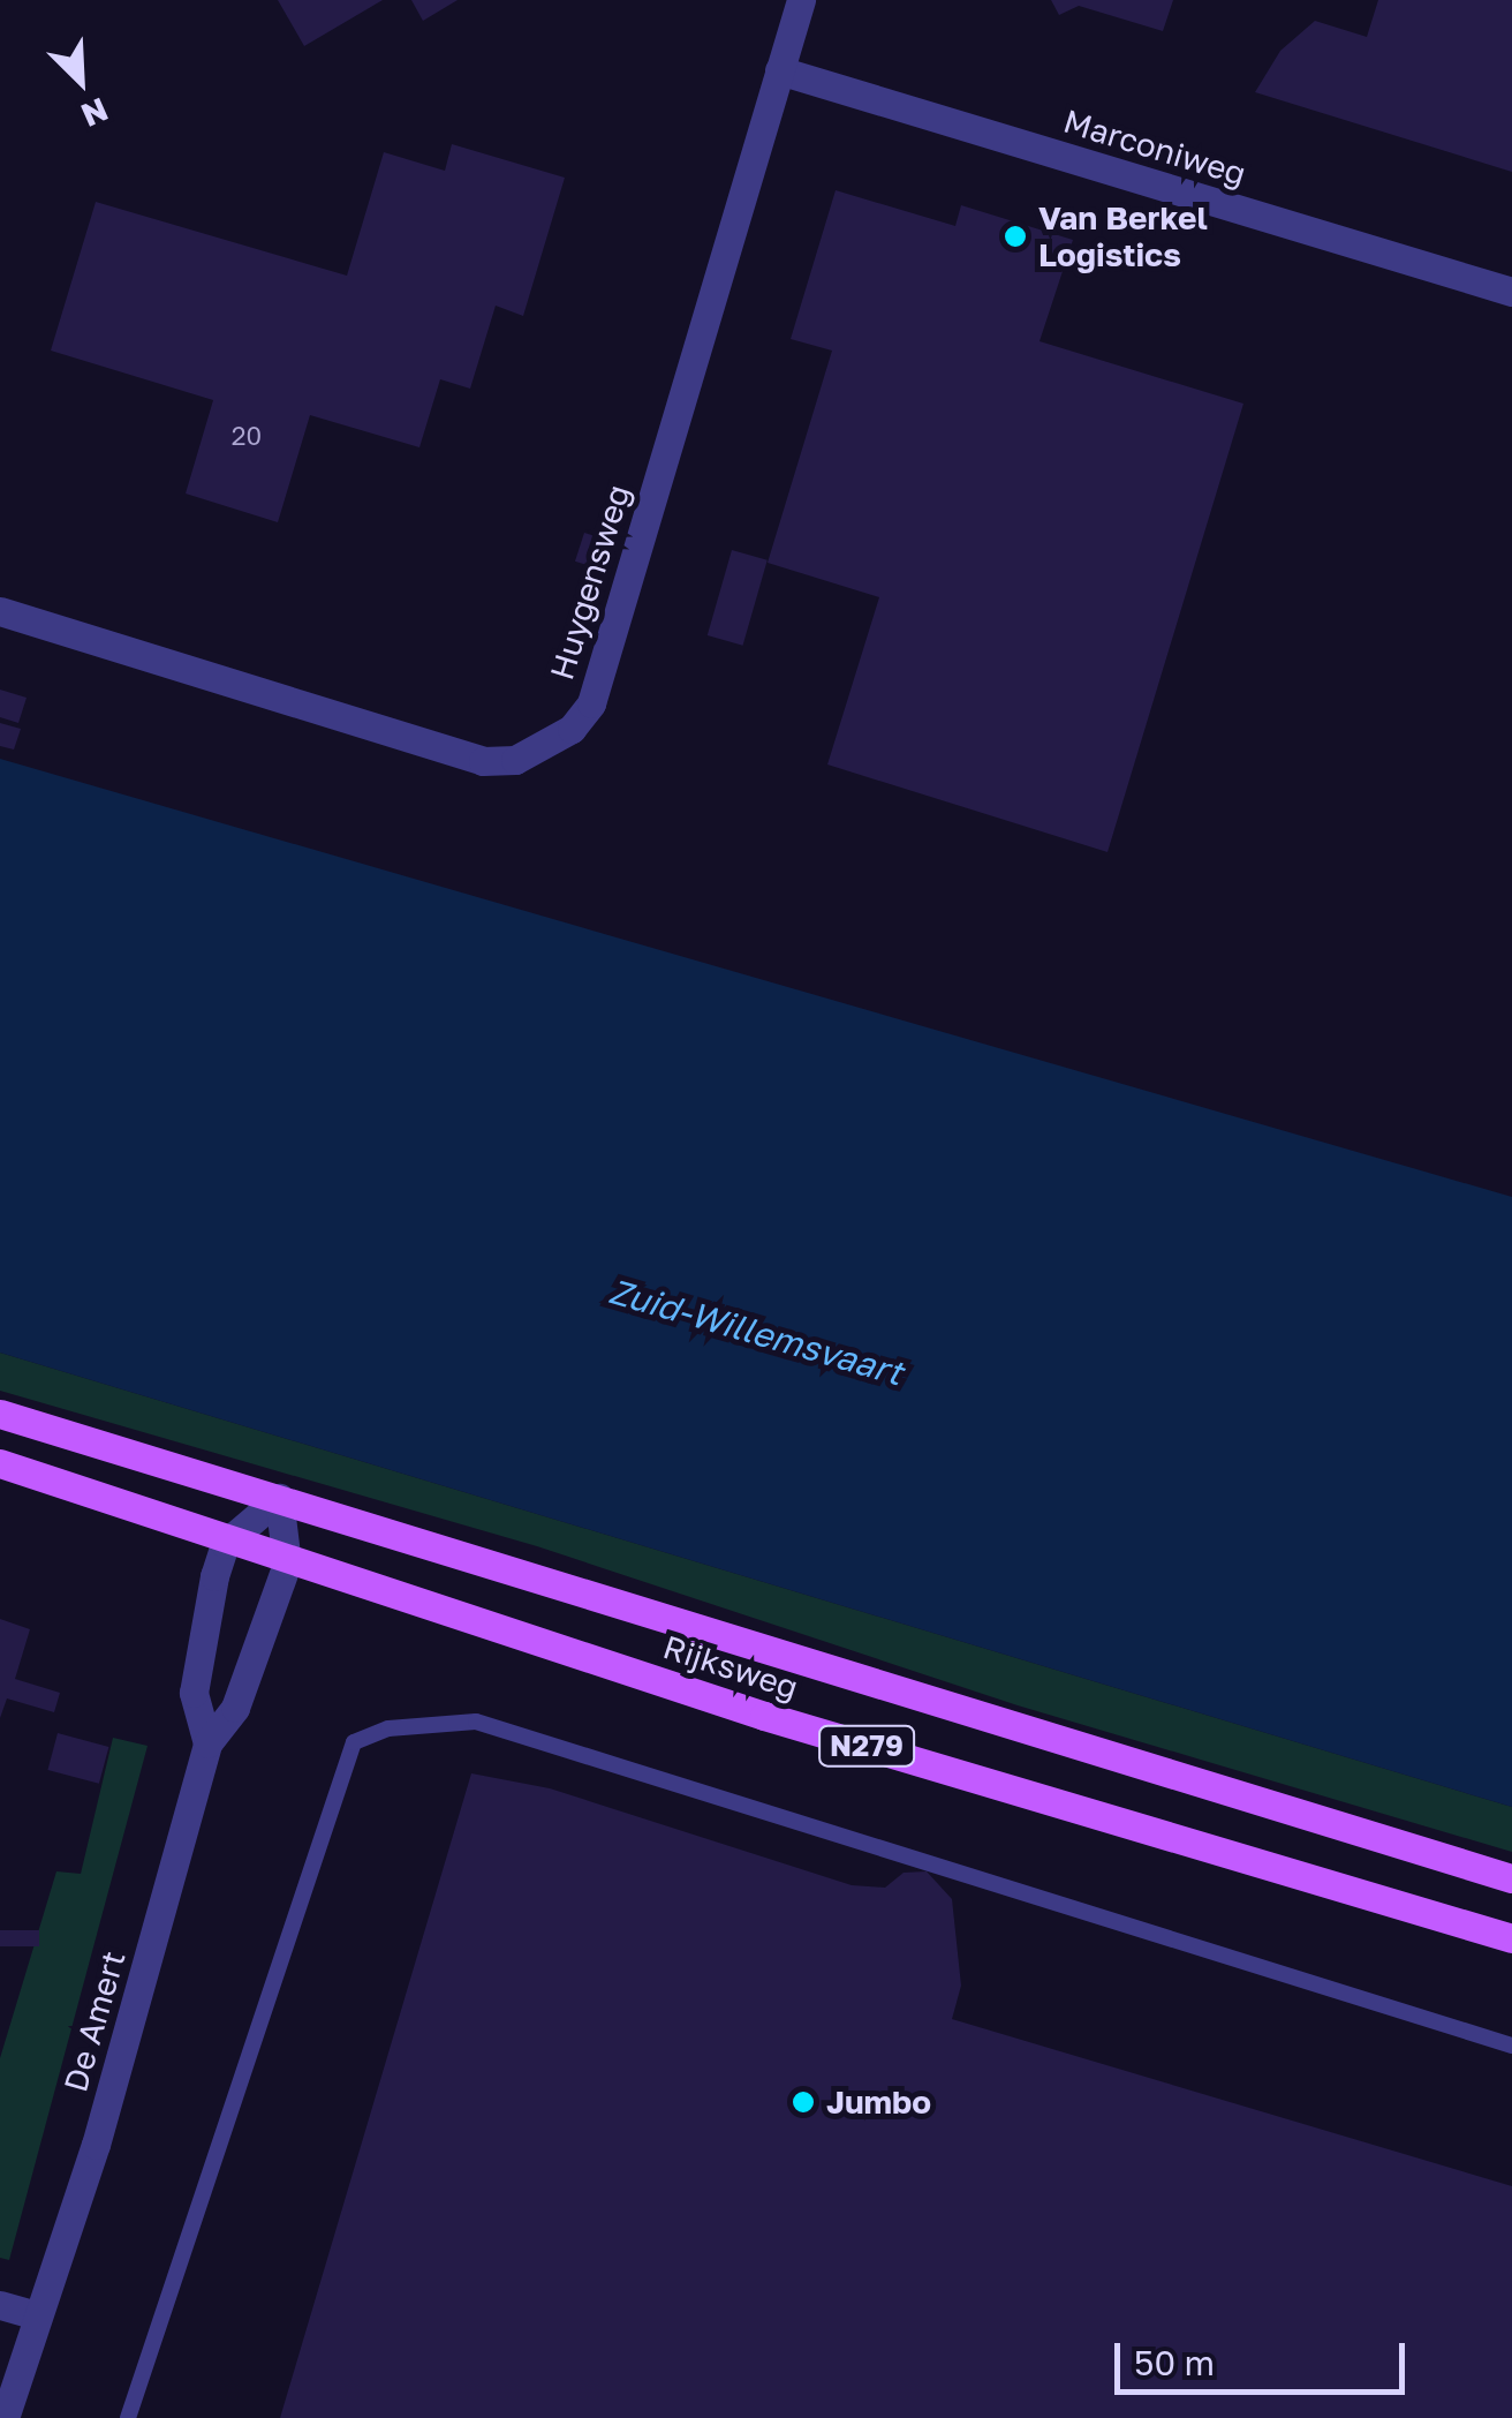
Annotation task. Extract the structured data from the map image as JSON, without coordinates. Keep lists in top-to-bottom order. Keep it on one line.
{"streets":{"main road":["Rijksweg","N279"],"street":["Marconiweg","Huygensweg","De Amert"]},"crossings":[["Marconiweg","Huygensweg"],["Rijksweg","De Amert"]],"water":["Zuid-Willemsvaart"],"places":["Van Berkel Logistics","Jumbo"],"house_numbers":["20"],"scale_bar":"50 m","north":"bottom right"}
